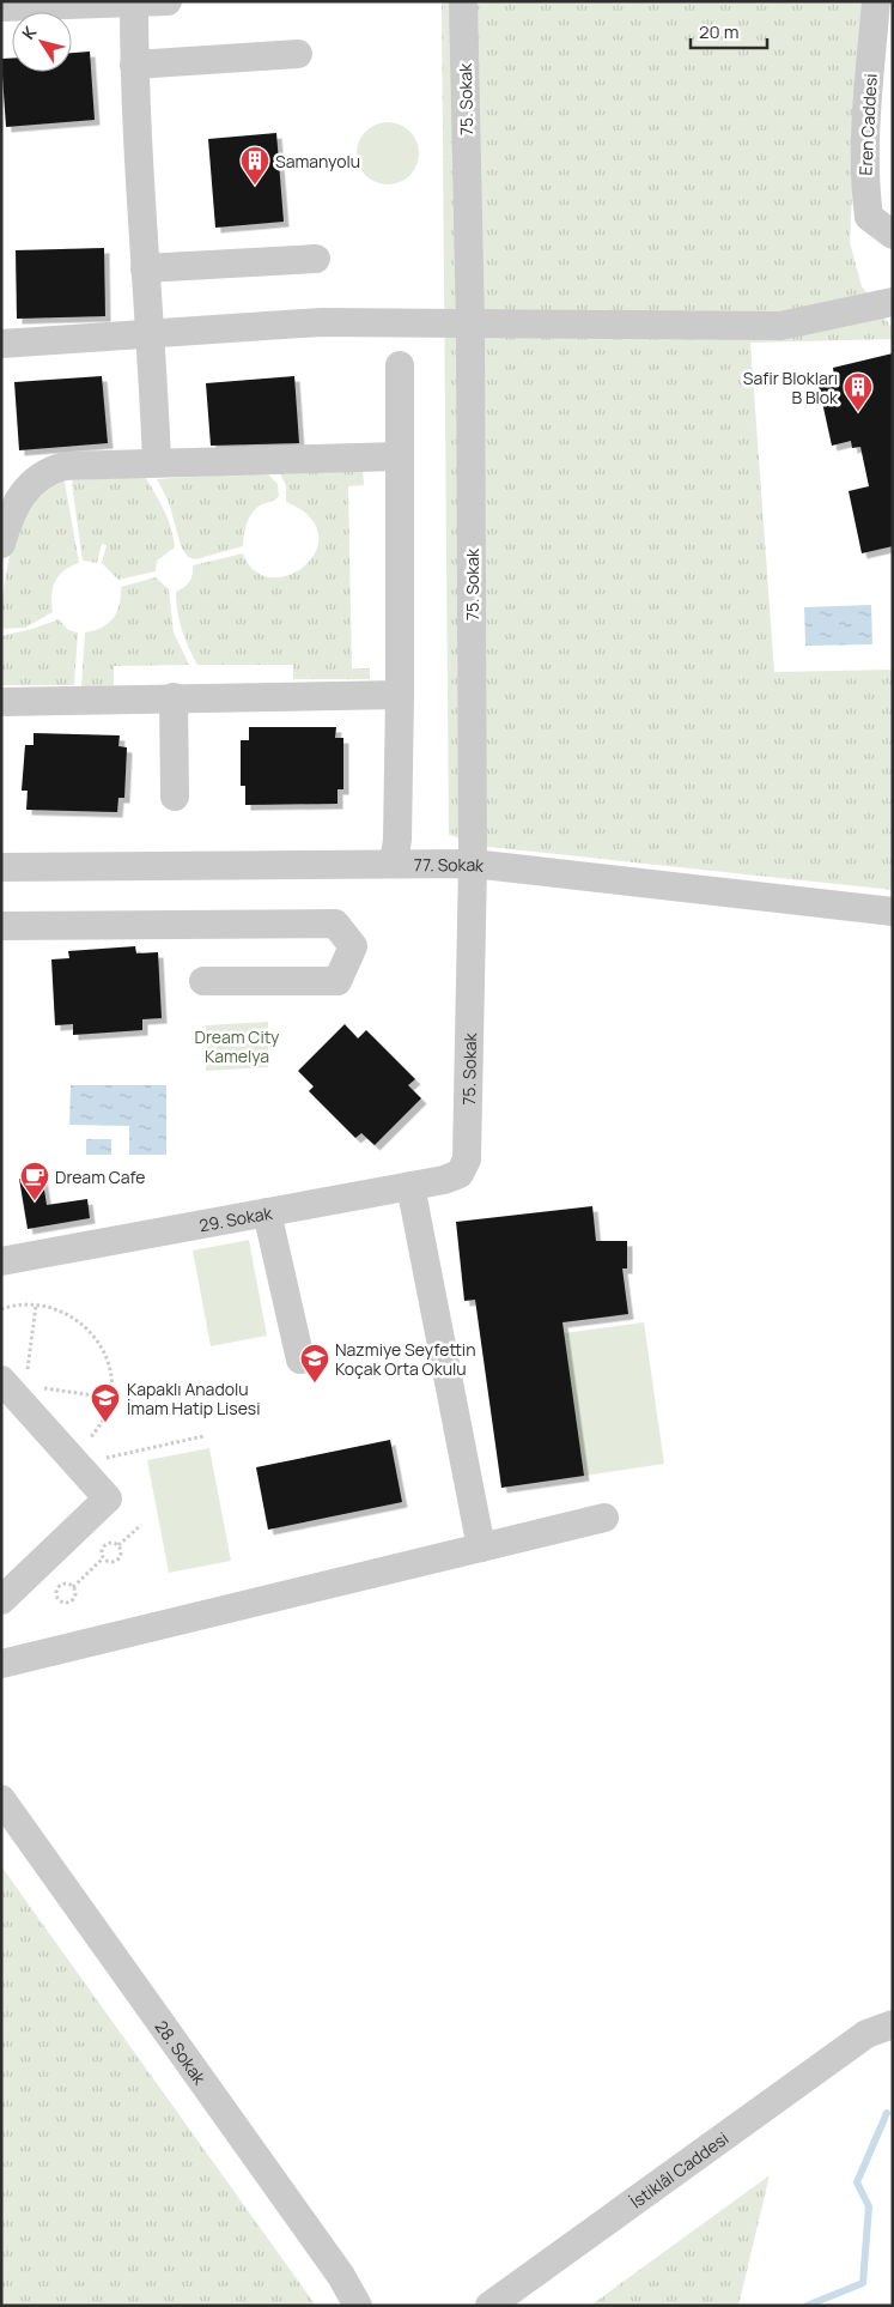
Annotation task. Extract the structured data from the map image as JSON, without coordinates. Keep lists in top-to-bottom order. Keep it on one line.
{"streets":{"street":["75. Sokak","Eren Caddesi","77. Sokak","29. Sokak","28. Sokak","İstiklâl Caddesi"]},"crossings":[["75. Sokak","77. Sokak"],["75. Sokak","29. Sokak"]],"parks":["Dream City Kamelya"],"places":{"building":["Samanyolu","Safir Blokları B Blok"],"cafe":["Dream Cafe"],"school or university":["Nazmiye Seyfettin Koçak Orta Okulu","Kapaklı Anadolu İmam Hatip Lisesi"]},"scale_bar":"20 m","north":"top left"}
